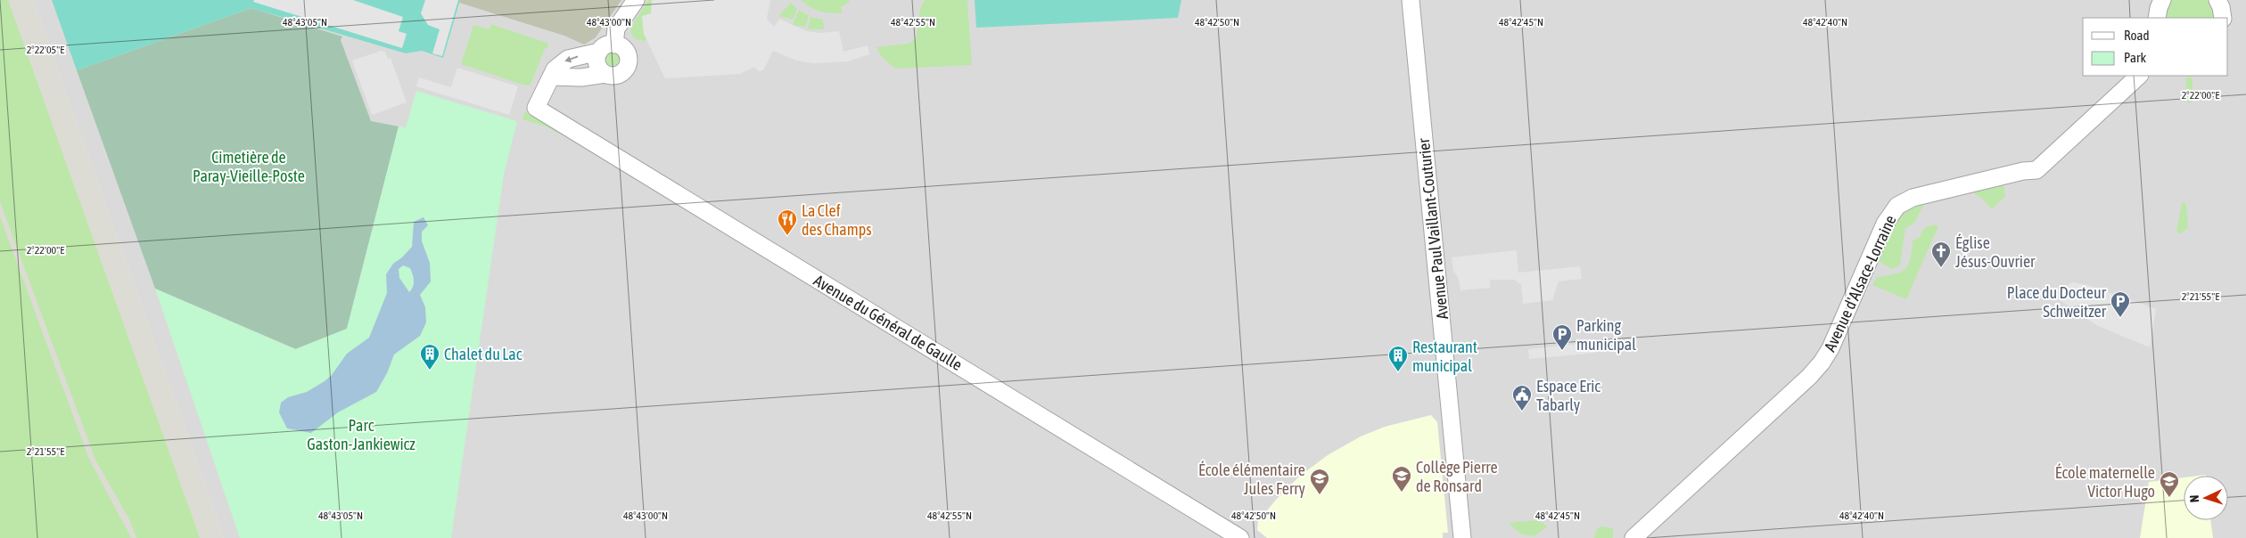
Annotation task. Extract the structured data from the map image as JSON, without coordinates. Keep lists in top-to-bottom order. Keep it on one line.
{"streets":{"street":["Avenue Paul Vaillant-Couturier","Avenue d'Alsace-Lorraine","Avenue du Général de Gaulle"]},"parks":["Cimetière de Paray-Vieille-Poste","Parc Gaston-Jankiewicz"],"places":{"restaurant":["La Clef des Champs"],"church":["Église Jésus-Ouvrier"],"parking":["Place du Docteur Schweitzer","Parking municipal"],"building":["Chalet du Lac","Restaurant municipal"],"public building":["Espace Eric Tabarly"],"school or university":["Collège Pierre de Ronsard","École élémentaire Jules Ferry","École maternelle Victor Hugo"]},"legend":["Road","Park"],"north":"left","coordinates":["48°43'05\"N","48°43'00\"N","48°42'55\"N","48°42'50\"N","48°42'45\"N","48°42'40\"N","2°22'05\"E","2°22'00\"E","2°21'55\"E"]}
